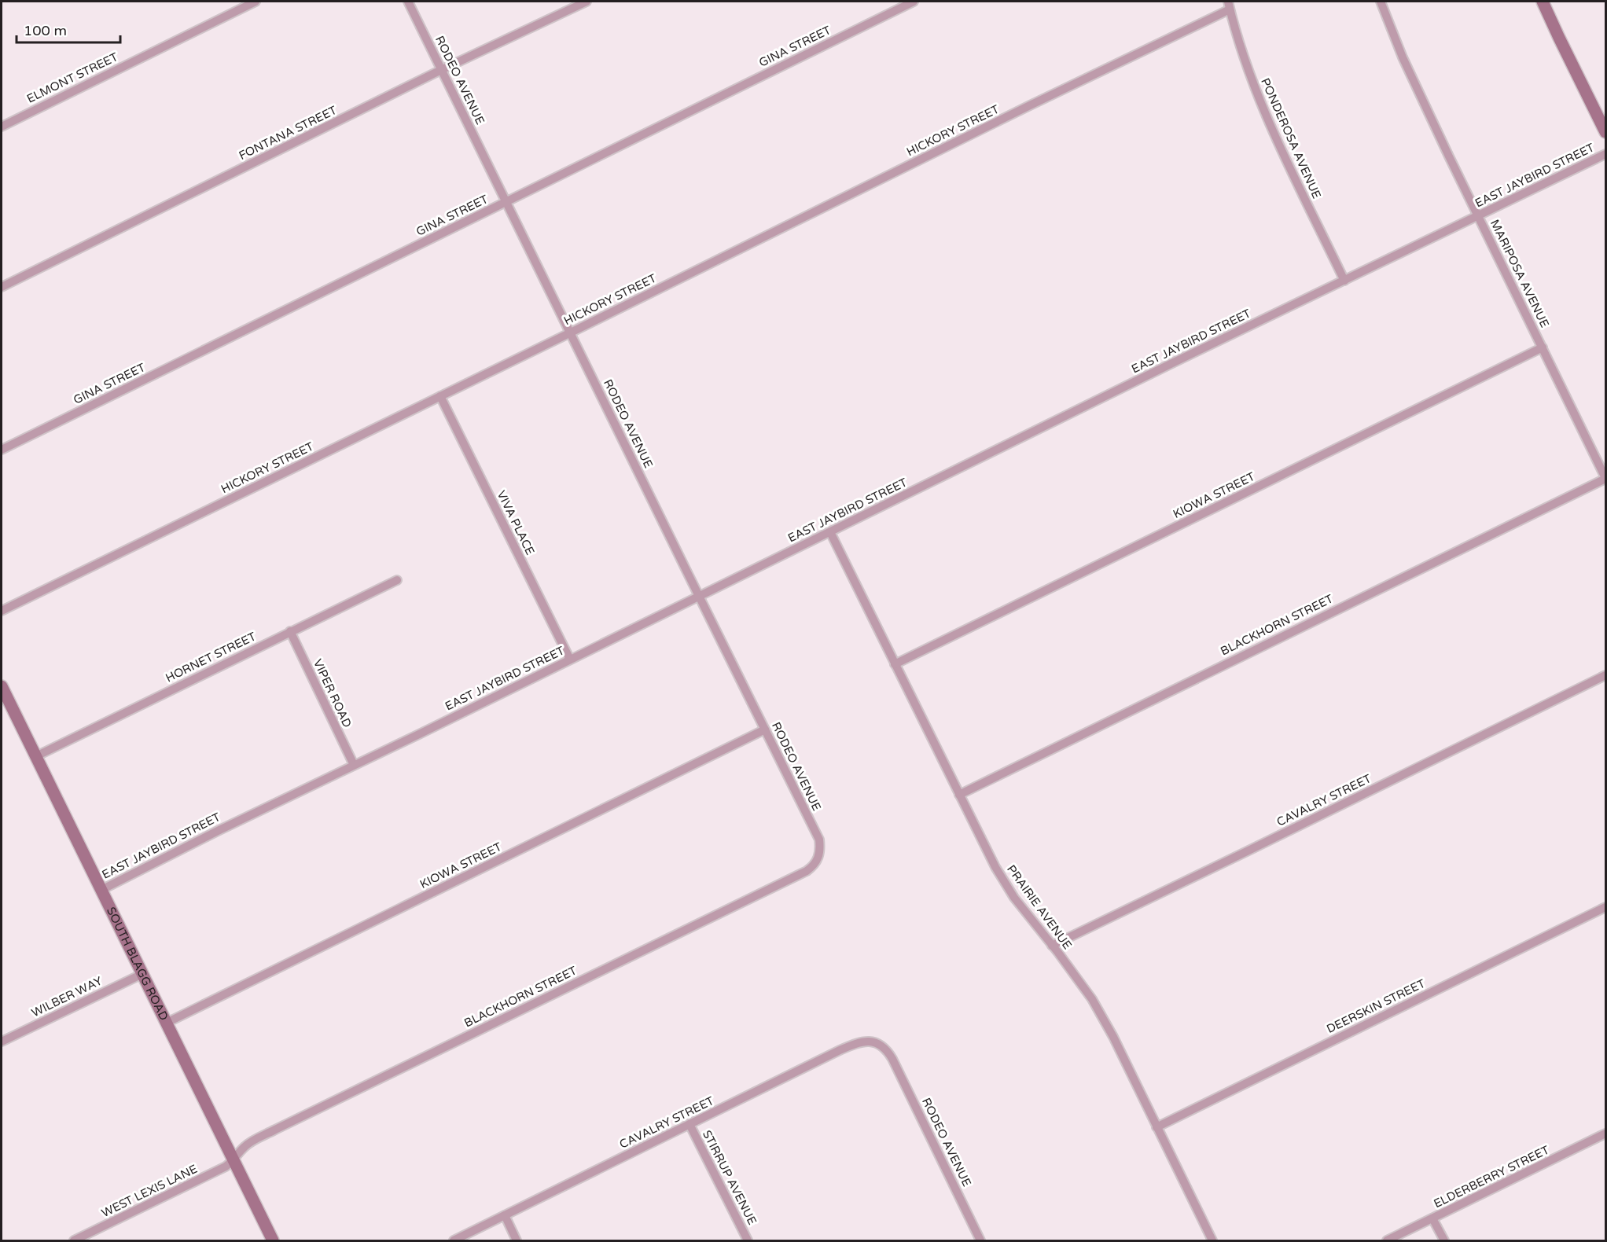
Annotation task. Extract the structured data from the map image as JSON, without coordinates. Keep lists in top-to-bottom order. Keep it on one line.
{"streets":{"main road":["SOUTH BLAGG ROAD"],"street":["GINA STREET","ELMONT STREET","RODEO AVENUE","HICKORY STREET","FONTANA STREET","PONDEROSA AVENUE","EAST JAYBIRD STREET","MARIPOSA AVENUE","KIOWA STREET","VIVA PLACE","BLACKHORN STREET","HORNET STREET","VIPER ROAD","CAVALRY STREET","PRAIRIE AVENUE","WILBER WAY","DEERSKIN STREET","ELDERBERRY STREET","STIRRUP AVENUE","WEST LEXIS LANE"]},"crossings":[["GINA STREET","RODEO AVENUE"],["RODEO AVENUE","HICKORY STREET"],["RODEO AVENUE","FONTANA STREET"],["RODEO AVENUE","EAST JAYBIRD STREET"],["RODEO AVENUE","KIOWA STREET"],["RODEO AVENUE","BLACKHORN STREET"],["RODEO AVENUE","CAVALRY STREET"],["HICKORY STREET","PONDEROSA AVENUE"],["HICKORY STREET","VIVA PLACE"],["PONDEROSA AVENUE","EAST JAYBIRD STREET"],["EAST JAYBIRD STREET","MARIPOSA AVENUE"],["EAST JAYBIRD STREET","VIVA PLACE"],["EAST JAYBIRD STREET","VIPER ROAD"],["EAST JAYBIRD STREET","PRAIRIE AVENUE"],["EAST JAYBIRD STREET","SOUTH BLAGG ROAD"],["MARIPOSA AVENUE","KIOWA STREET"],["MARIPOSA AVENUE","BLACKHORN STREET"],["KIOWA STREET","PRAIRIE AVENUE"],["KIOWA STREET","SOUTH BLAGG ROAD"],["BLACKHORN STREET","PRAIRIE AVENUE"],["BLACKHORN STREET","SOUTH BLAGG ROAD"],["BLACKHORN STREET","WEST LEXIS LANE"],["HORNET STREET","VIPER ROAD"],["HORNET STREET","SOUTH BLAGG ROAD"],["CAVALRY STREET","PRAIRIE AVENUE"],["CAVALRY STREET","STIRRUP AVENUE"],["PRAIRIE AVENUE","DEERSKIN STREET"],["SOUTH BLAGG ROAD","WILBER WAY"],["SOUTH BLAGG ROAD","WEST LEXIS LANE"]],"scale_bar":"100 m"}
